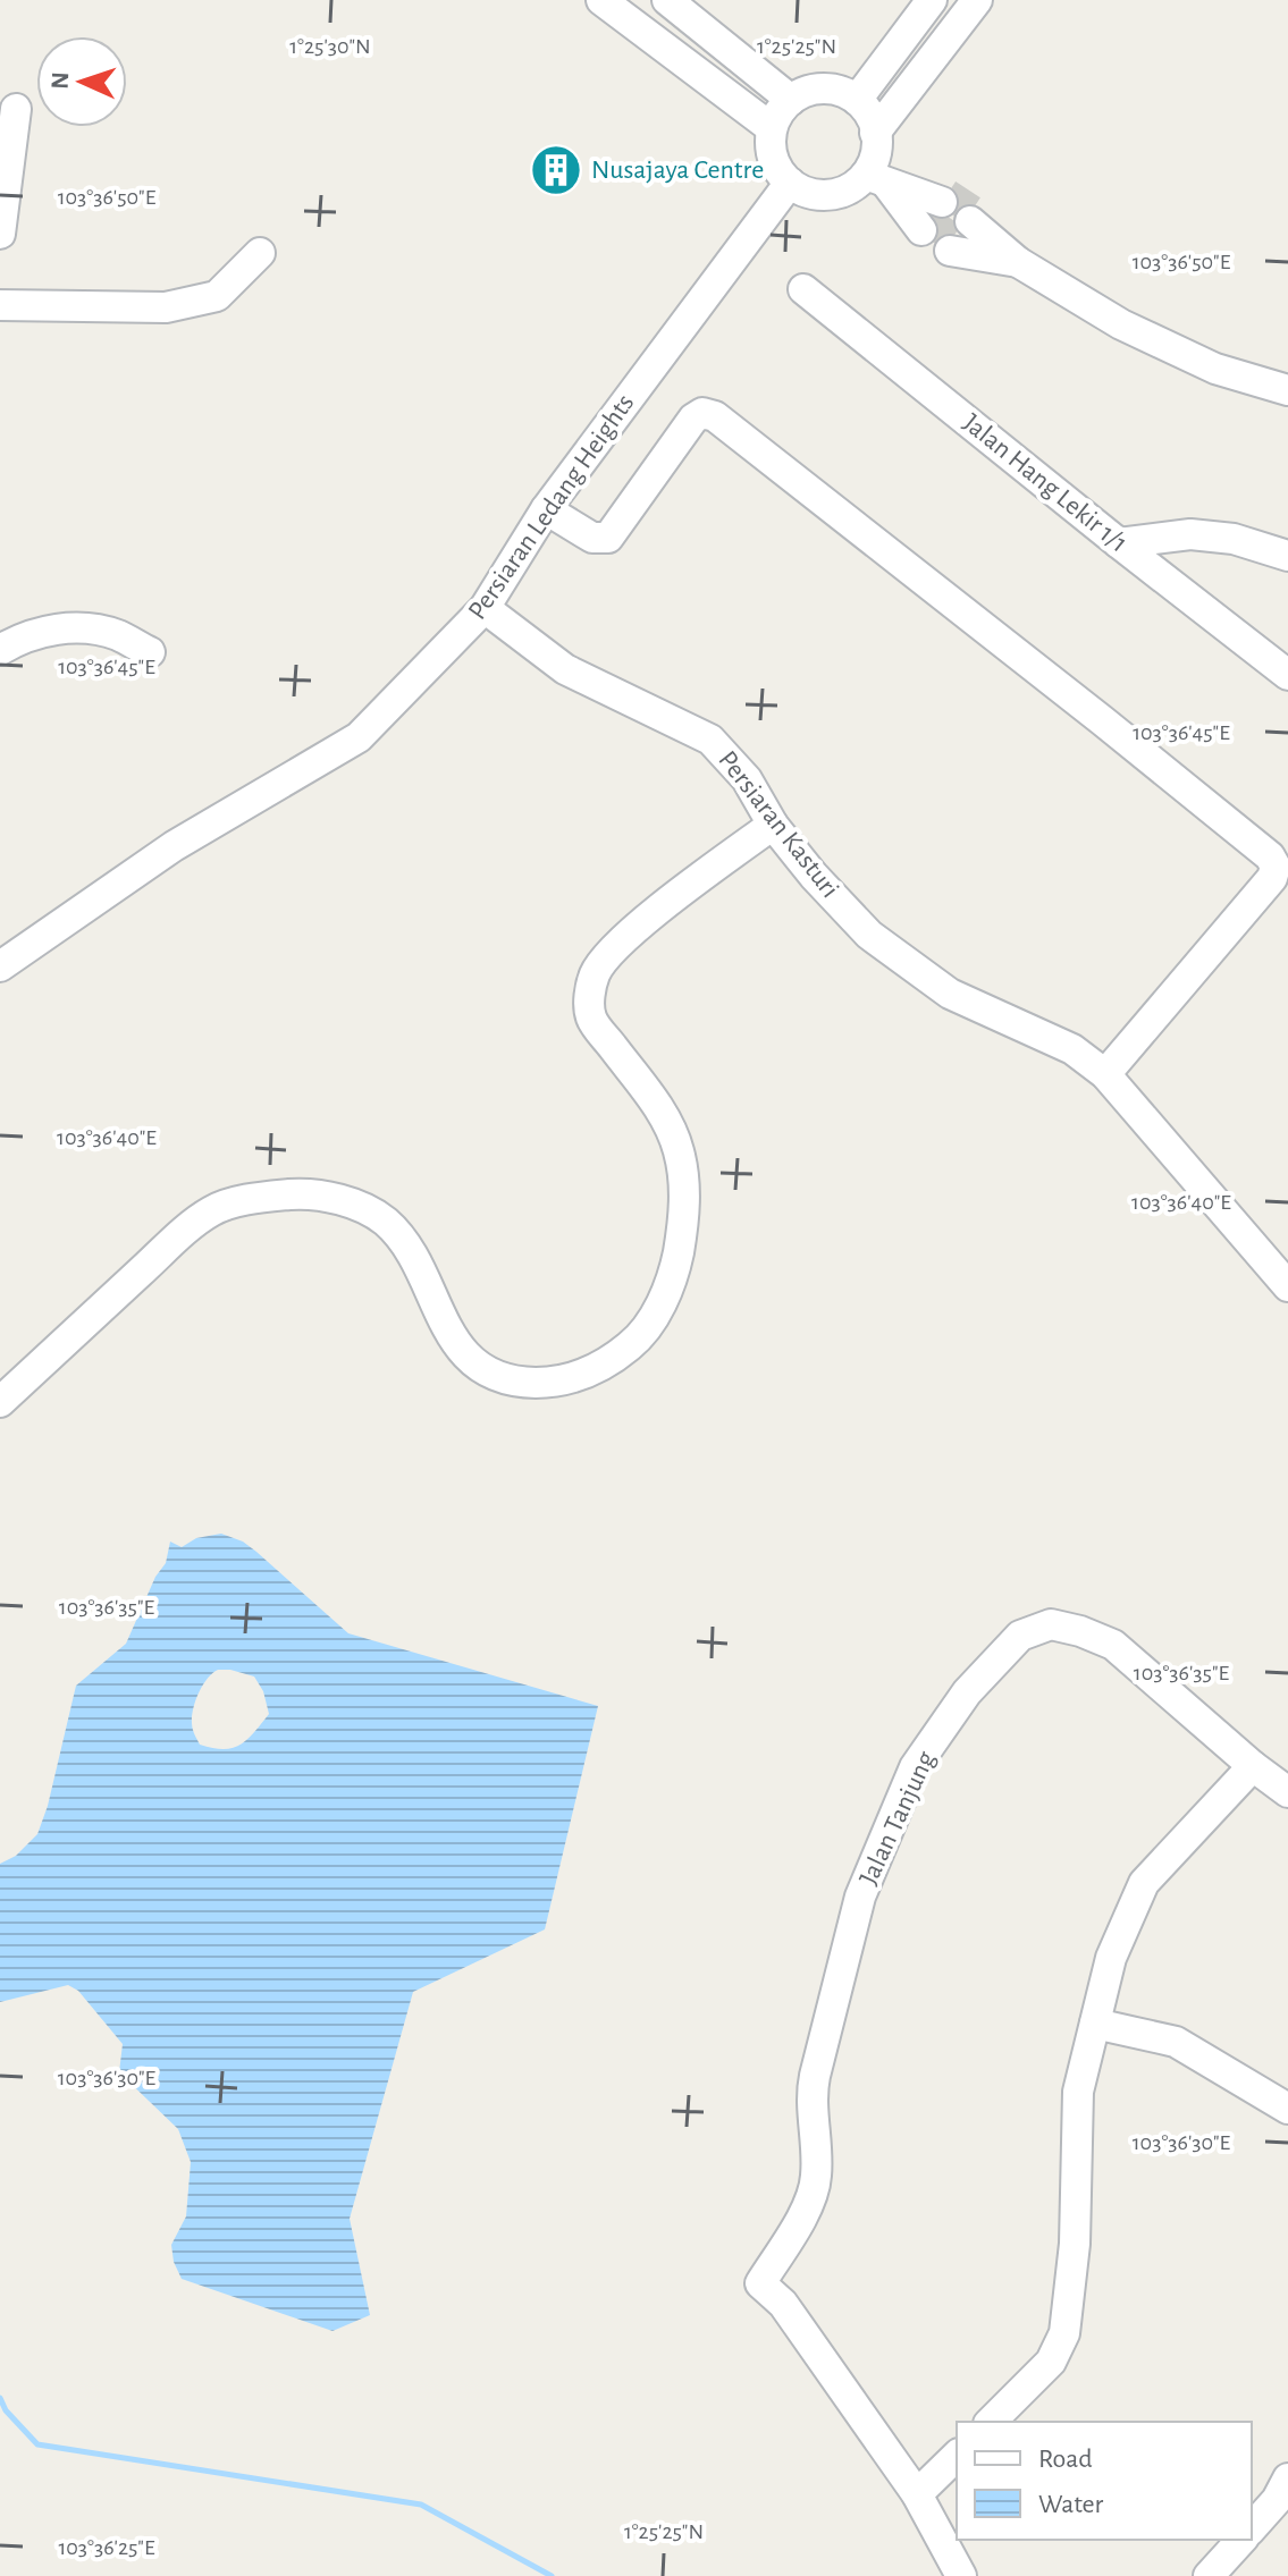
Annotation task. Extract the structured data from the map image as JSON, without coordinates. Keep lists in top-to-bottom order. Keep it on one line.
{"streets":{"street":["Jalan Hang Lekir 1/1","Persiaran Ledang Heights","Persiaran Kasturi","Jalan Tanjung"]},"crossings":[["Persiaran Ledang Heights","Persiaran Kasturi"]],"places":{"building":["Nusajaya Centre"]},"legend":["Road","Water"],"north":"left","coordinates":["1°25'30\"N","1°25'25\"N","103°36'50\"E","103°36'45\"E","103°36'40\"E","103°36'35\"E","103°36'30\"E","103°36'25\"E"]}
